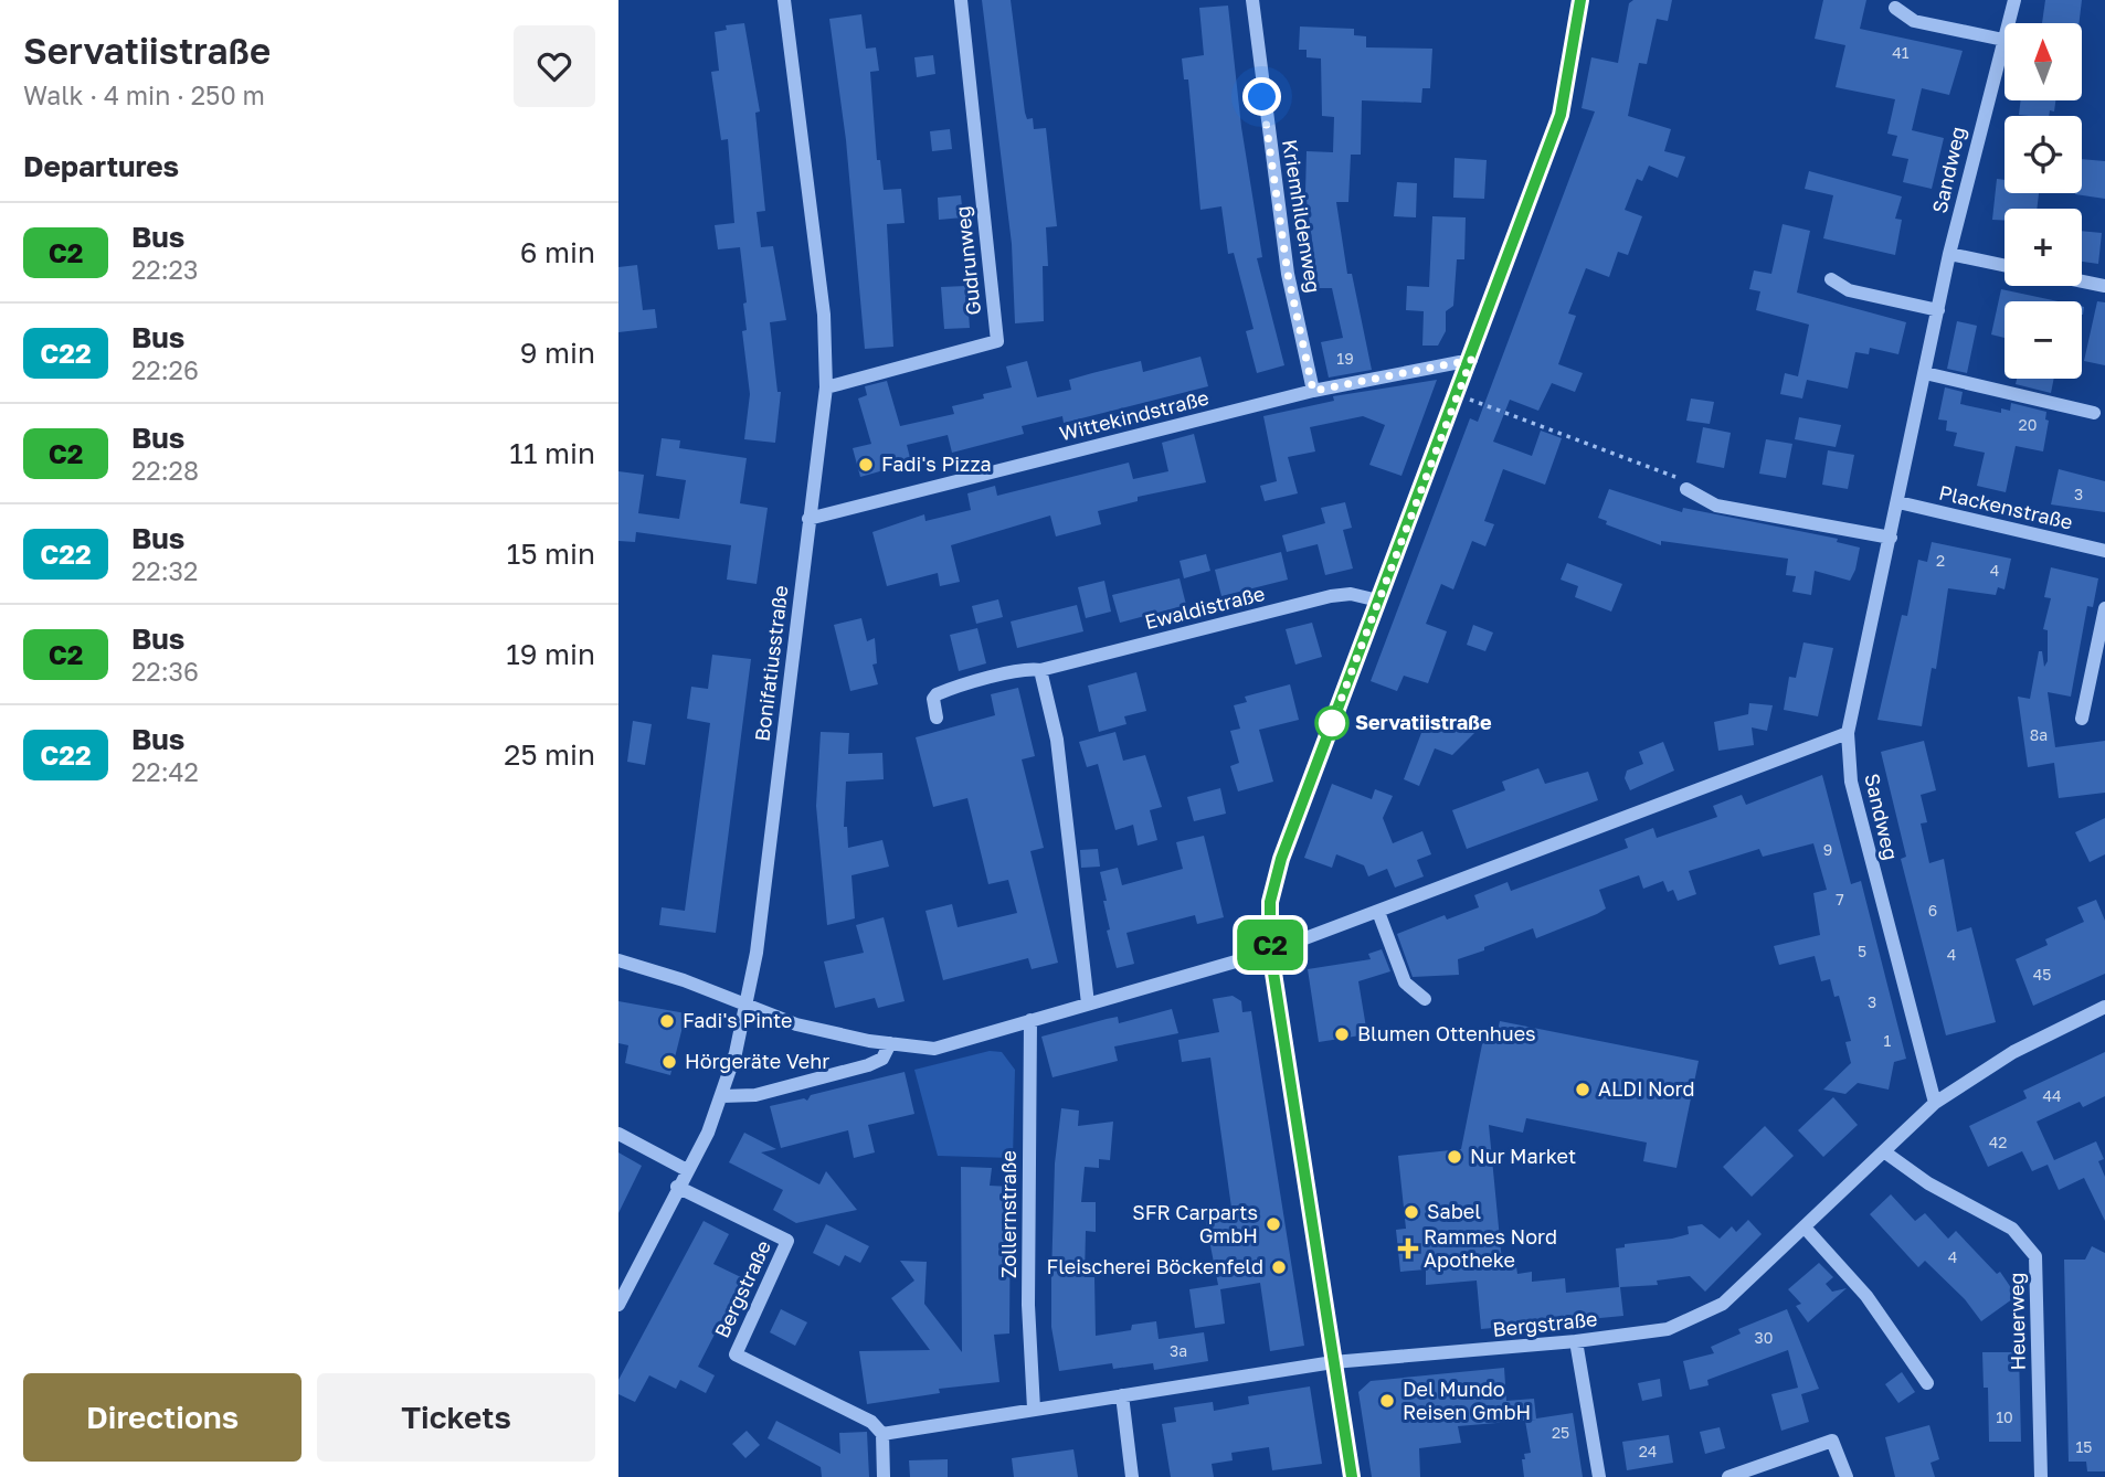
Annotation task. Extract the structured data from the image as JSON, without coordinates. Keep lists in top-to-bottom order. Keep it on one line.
{"streets":{"street":["Sandweg","Kriemhildenweg","Gudrunweg","Wittekindstraße","Plackenstraße","Ewaldistraße","Bonifatiusstraße","Zollernstraße","Bergstraße","Heuerweg"]},"crossings":[["Sandweg","Plackenstraße"],["Sandweg","Bergstraße"],["Kriemhildenweg","Wittekindstraße"],["Gudrunweg","Bonifatiusstraße"],["Wittekindstraße","Bonifatiusstraße"],["Bonifatiusstraße","Bergstraße"],["Zollernstraße","Bergstraße"],["Bergstraße","Heuerweg"]],"places":{"other":["Fadi's Pizza","Servatiistraße","Fadi's Pinte","Blumen Ottenhues","Hörgeräte Vehr","ALDI Nord","Nur Market","Sabel","SFR Carparts GmbH","Fleischerei Böckenfeld","Del Mundo Reisen GmbH"],"health":["Rammes Nord Apotheke"]},"lines":["bus line C2"],"house_numbers":["41","19","20","3","2","4","8a","9","7","6","5","4","45","3","1","44","42","4","30","3a","10","25","15","24"],"north":"top","page":{"heading":[["Servatiistraße","Walk · 4 min · 250 m"],"Departures"],"on_map":"C2","map_buttons":["+","−"],"list":[{"mark":"C2","name":"Bus","note":"22:23","value":"6 min"},{"mark":"C22","name":"Bus","note":"22:26","value":"9 min"},{"mark":"C2","name":"Bus","note":"22:28","value":"11 min"},{"mark":"C22","name":"Bus","note":"22:32","value":"15 min"},{"mark":"C2","name":"Bus","note":"22:36","value":"19 min"},{"mark":"C22","name":"Bus","note":"22:42","value":"25 min"}],"buttons":["Directions","Tickets"]}}
